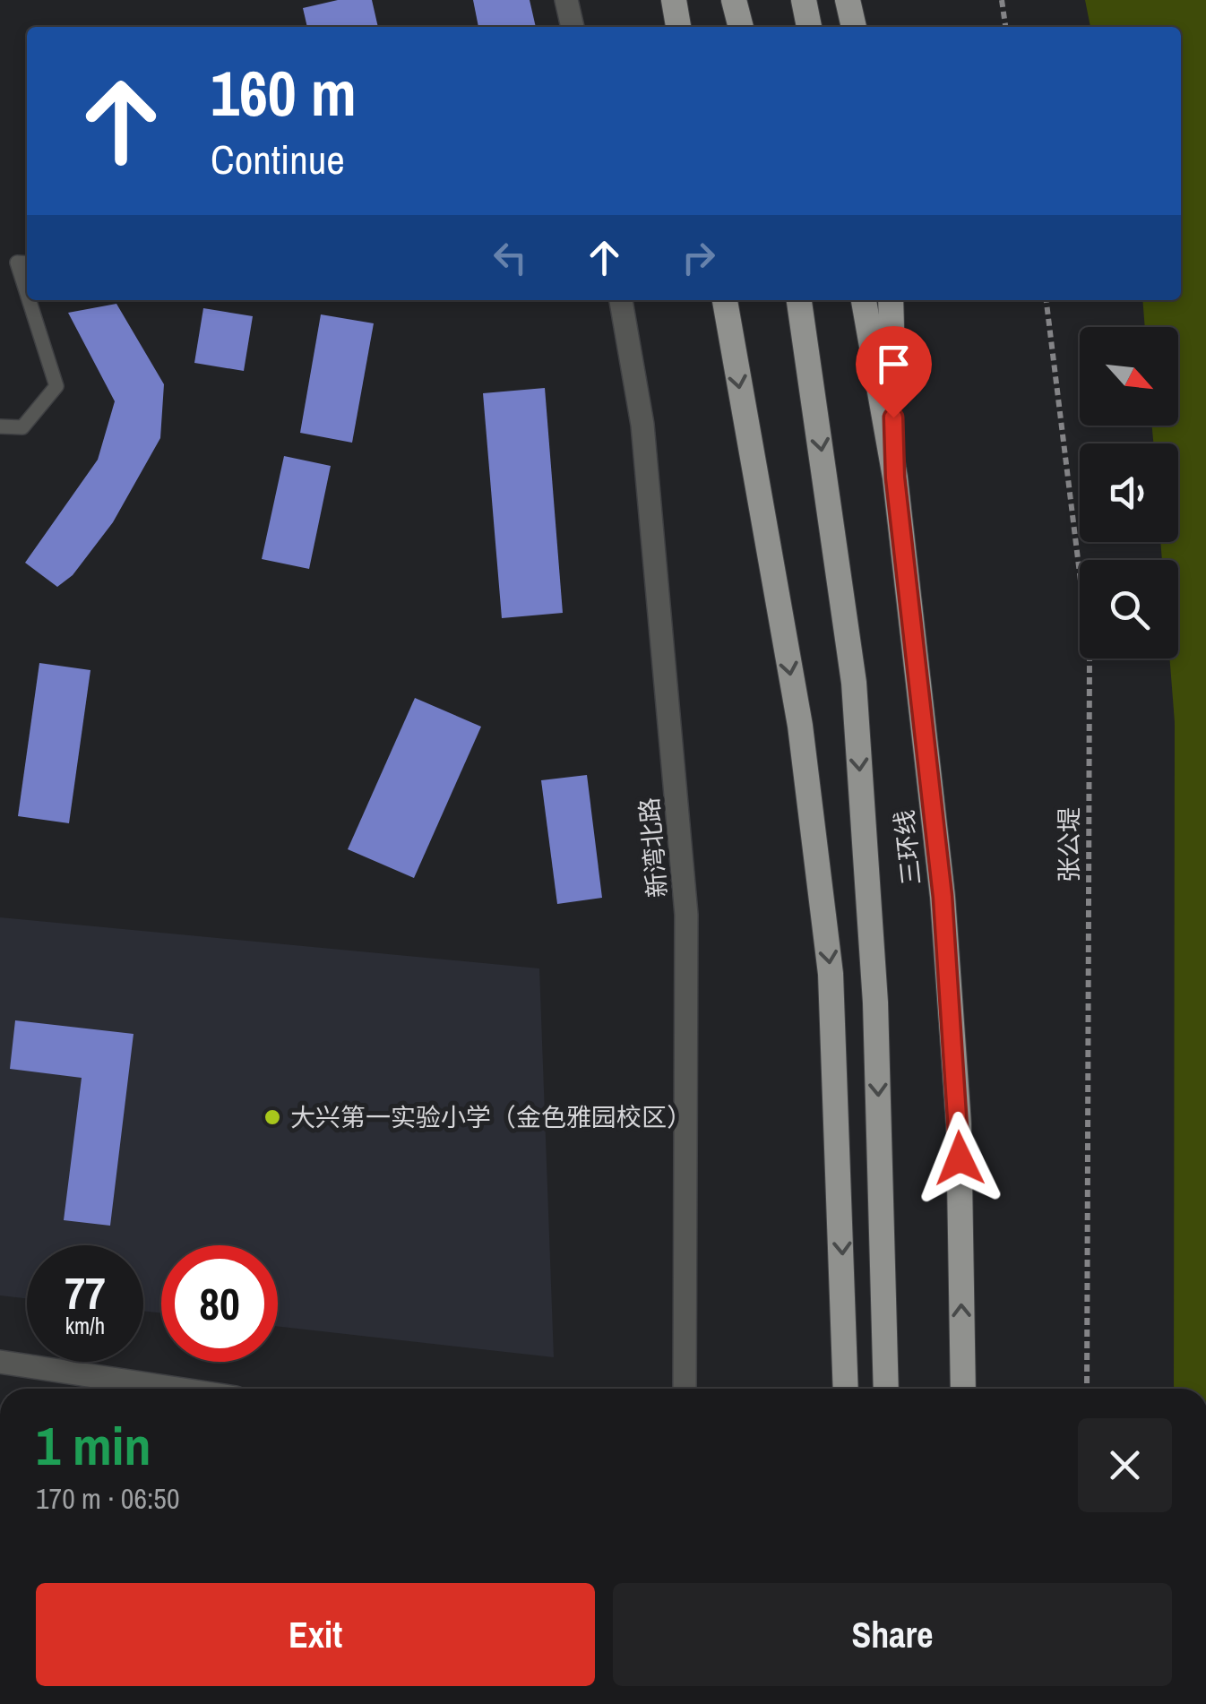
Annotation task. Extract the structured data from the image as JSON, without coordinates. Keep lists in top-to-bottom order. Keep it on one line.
{"streets":{"highway":["三环线"],"street":["新湾北路"],"path":["张公堤"]},"places":["大兴第一实验小学（金色雅园校区）"],"north":"bottom right","page":{"turn":["160 m","Continue"],"speed":"77 km/h","limit":"80","heading":["1 min","170 m · 06:50"],"buttons":["Exit","Share"]}}
